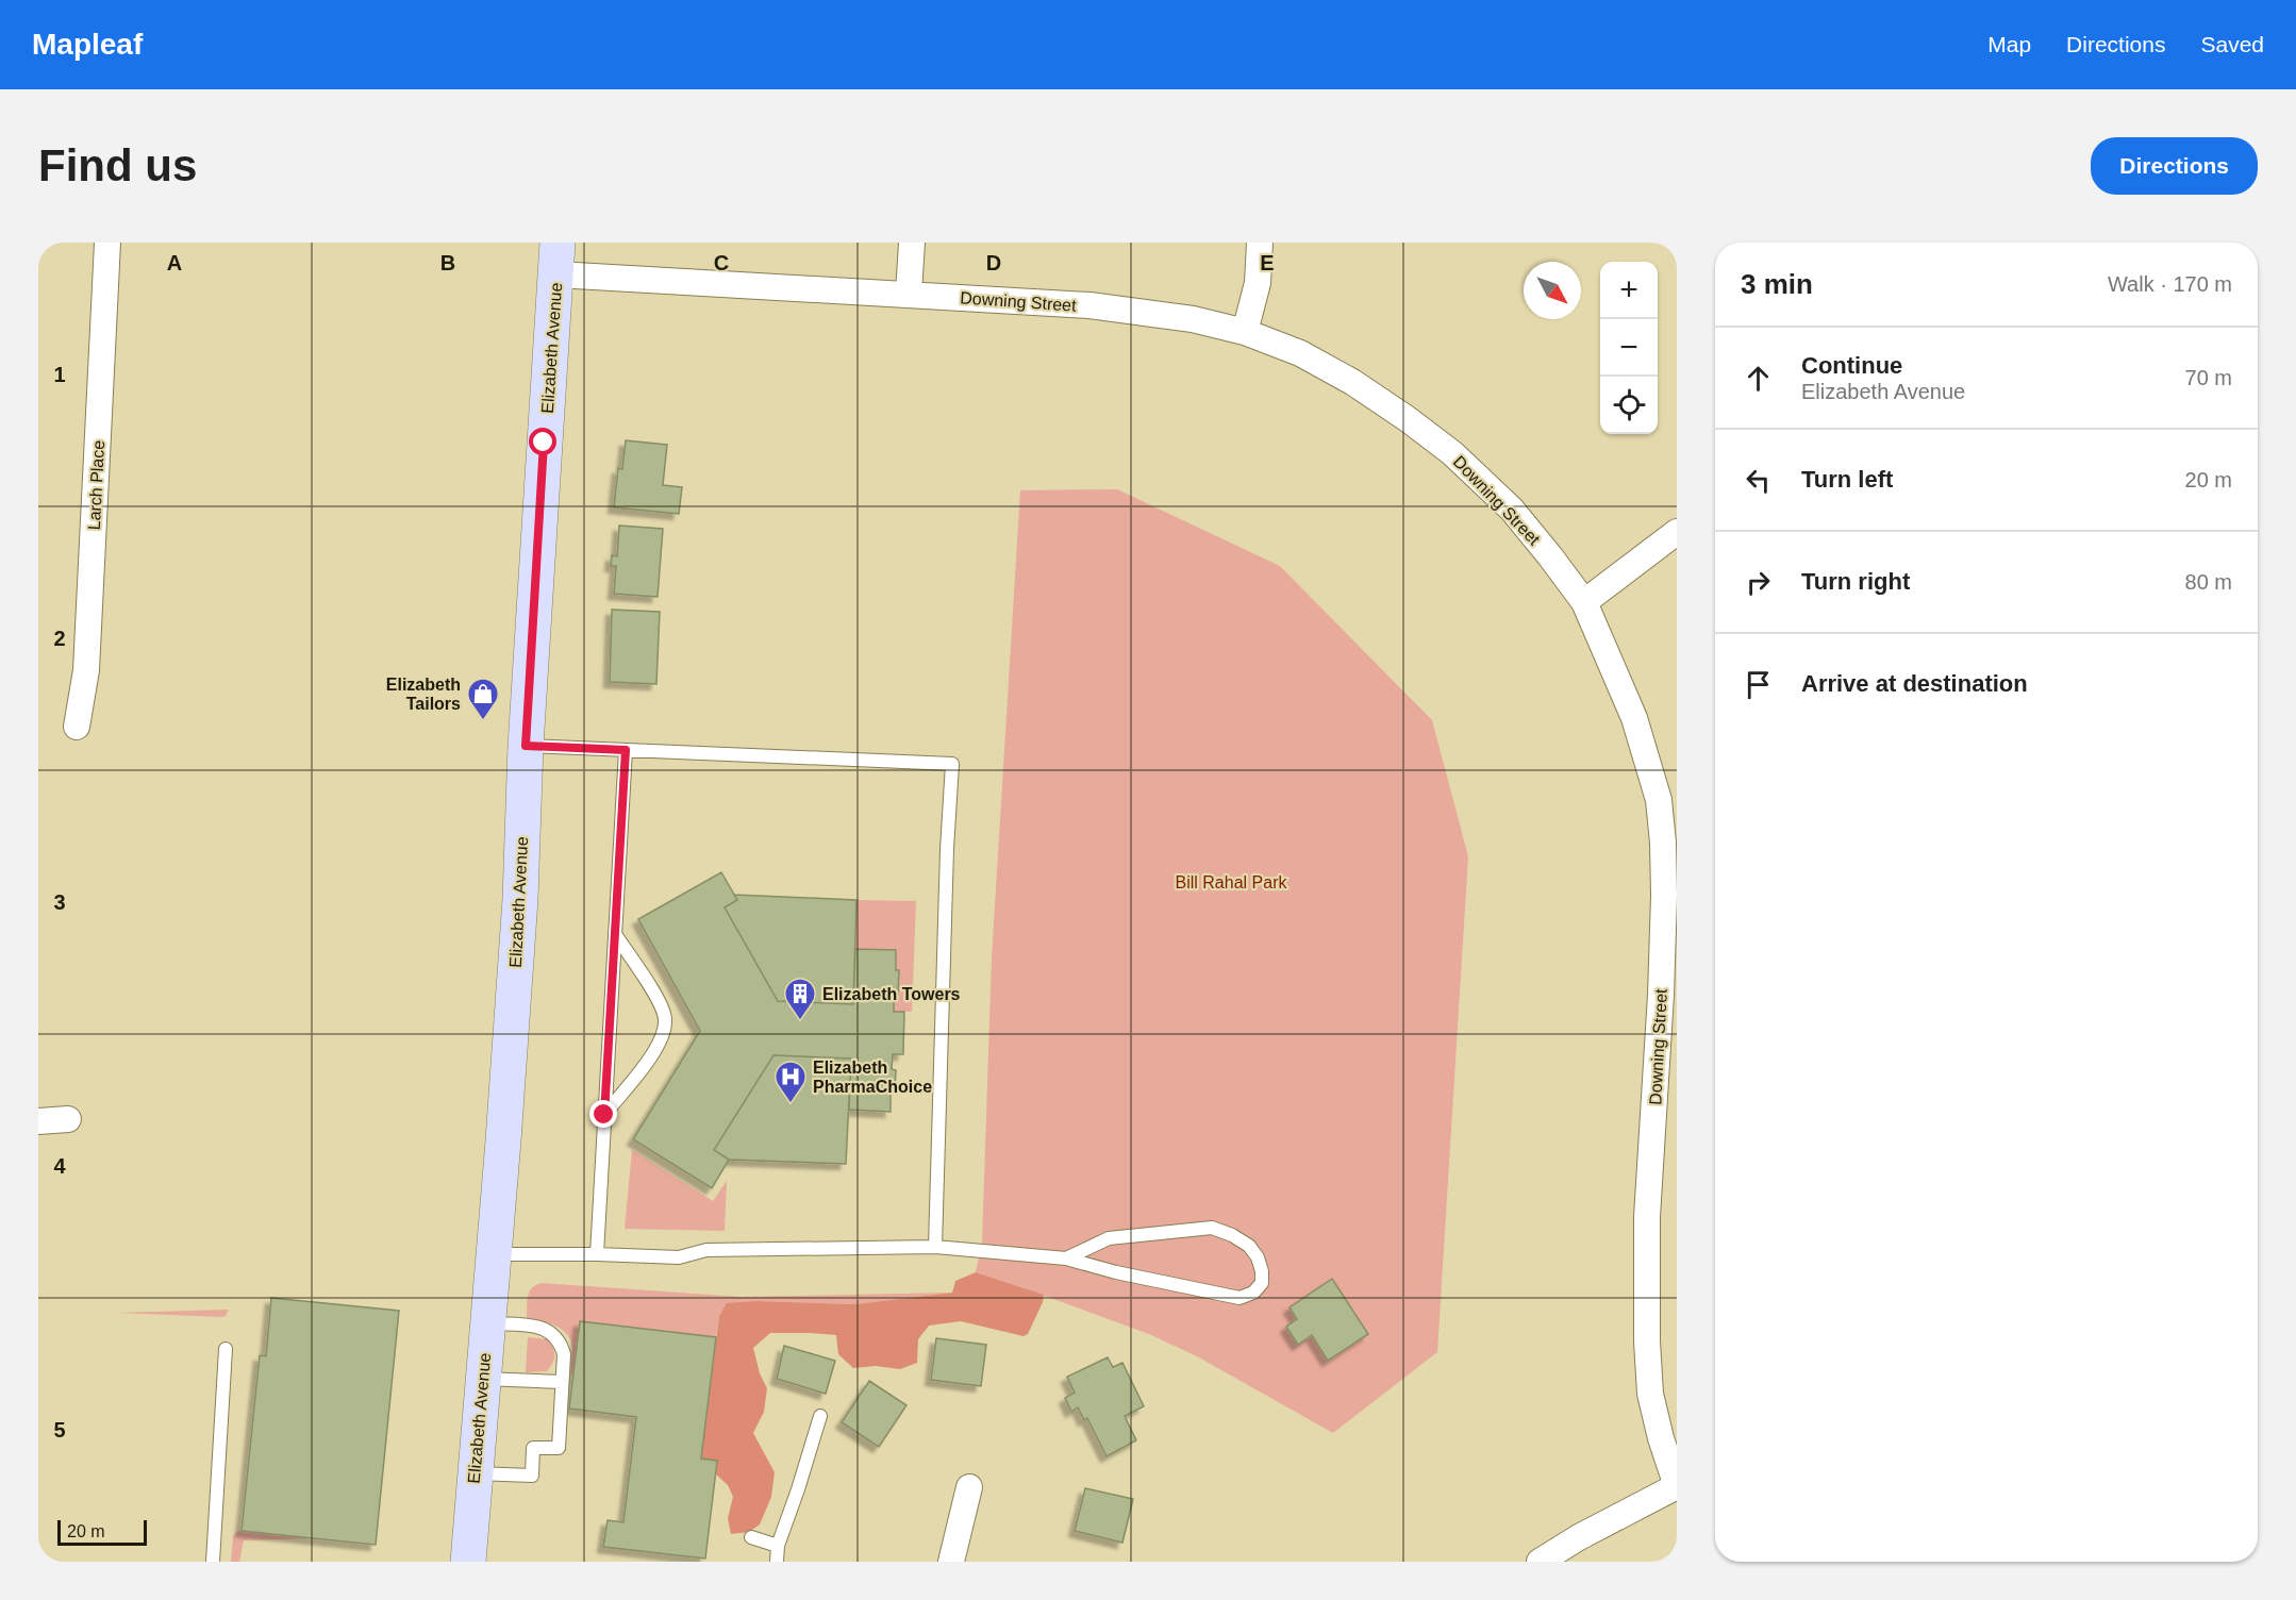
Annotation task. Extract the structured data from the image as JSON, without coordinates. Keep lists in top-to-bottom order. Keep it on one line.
{"streets":{"main road":["Elizabeth Avenue"],"street":["Downing Street","Larch Place"]},"crossings":[["Downing Street","Elizabeth Avenue"]],"parks":["Bill Rahal Park"],"places":{"shop":["Elizabeth Tailors"],"building":["Elizabeth Towers"],"hospital":["Elizabeth PharmaChoice"]},"scale_bar":"20 m","north":"bottom right","page":{"header":"Mapleaf","nav":["Map","Directions","Saved"],"buttons":"Directions","title":"Find us","heading":["3 min","Walk · 170 m"],"map_buttons":["+","−"],"list":[["Continue","Elizabeth Avenue","70 m"],["Turn left","20 m"],["Turn right","80 m"],"Arrive at destination"],"scale":"20 m"},"grid":{"columns":["A","B","C","D","E"],"rows":["1","2","3","4","5"]}}
